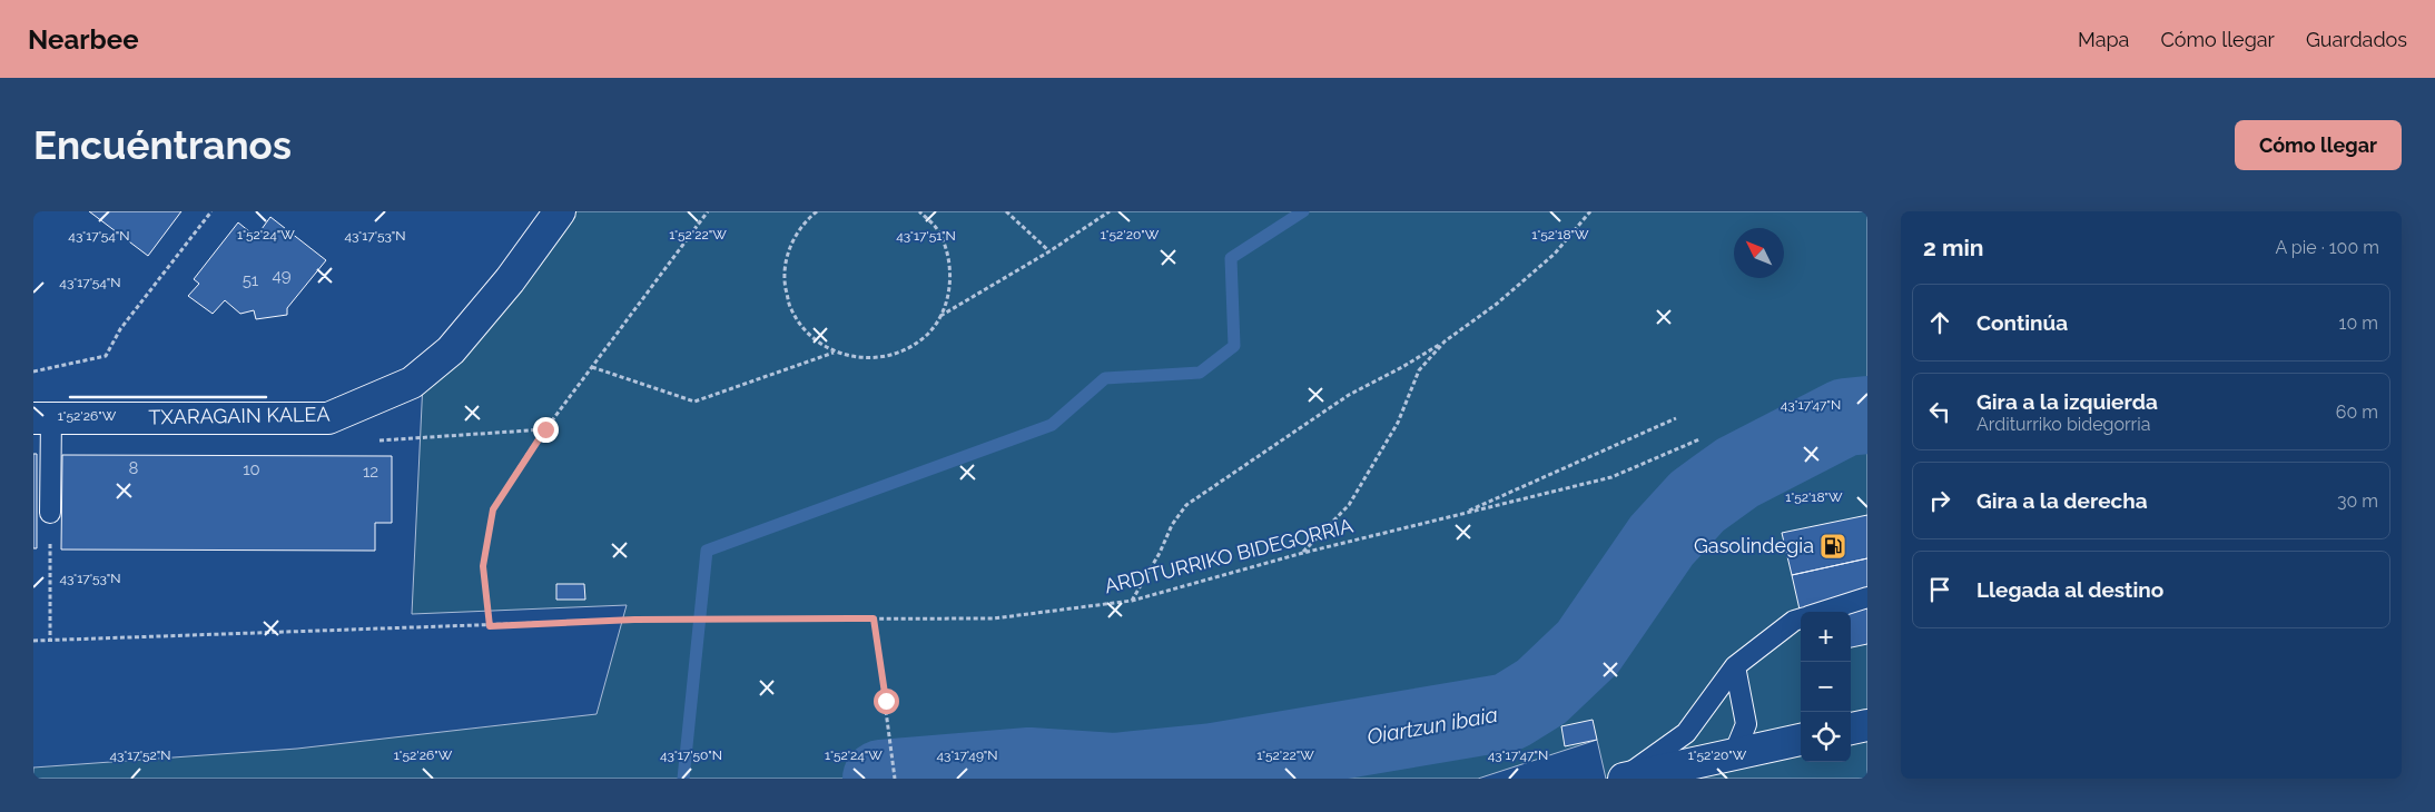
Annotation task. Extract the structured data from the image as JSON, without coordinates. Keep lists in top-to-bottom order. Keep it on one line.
{"streets":{"street":["TXARAGAIN KALEA"],"path":["ARDITURRIKO BIDEGORRIA"]},"water":["Oiartzun ibaia"],"places":{"fuel station":["Gasolindegia"]},"house_numbers":["49","51","8","10","12"],"north":"top left","page":{"header":"Nearbee","nav":["Mapa","Cómo llegar","Guardados"],"buttons":"Cómo llegar","title":"Encuéntranos","heading":["2 min","A pie · 100 m"],"list":[["Continúa","10 m"],["Gira a la izquierda","Arditurriko bidegorria","60 m"],["Gira a la derecha","30 m"],"Llegada al destino"],"map_buttons":["+","−"]},"coordinates":["1°52'24\"W","1°52'22\"W","1°52'20\"W","1°52'18\"W","43°17'54\"N","43°17'53\"N","43°17'51\"N","43°17'47\"N","1°52'26\"W","43°17'52\"N","43°17'50\"N","43°17'49\"N"]}
